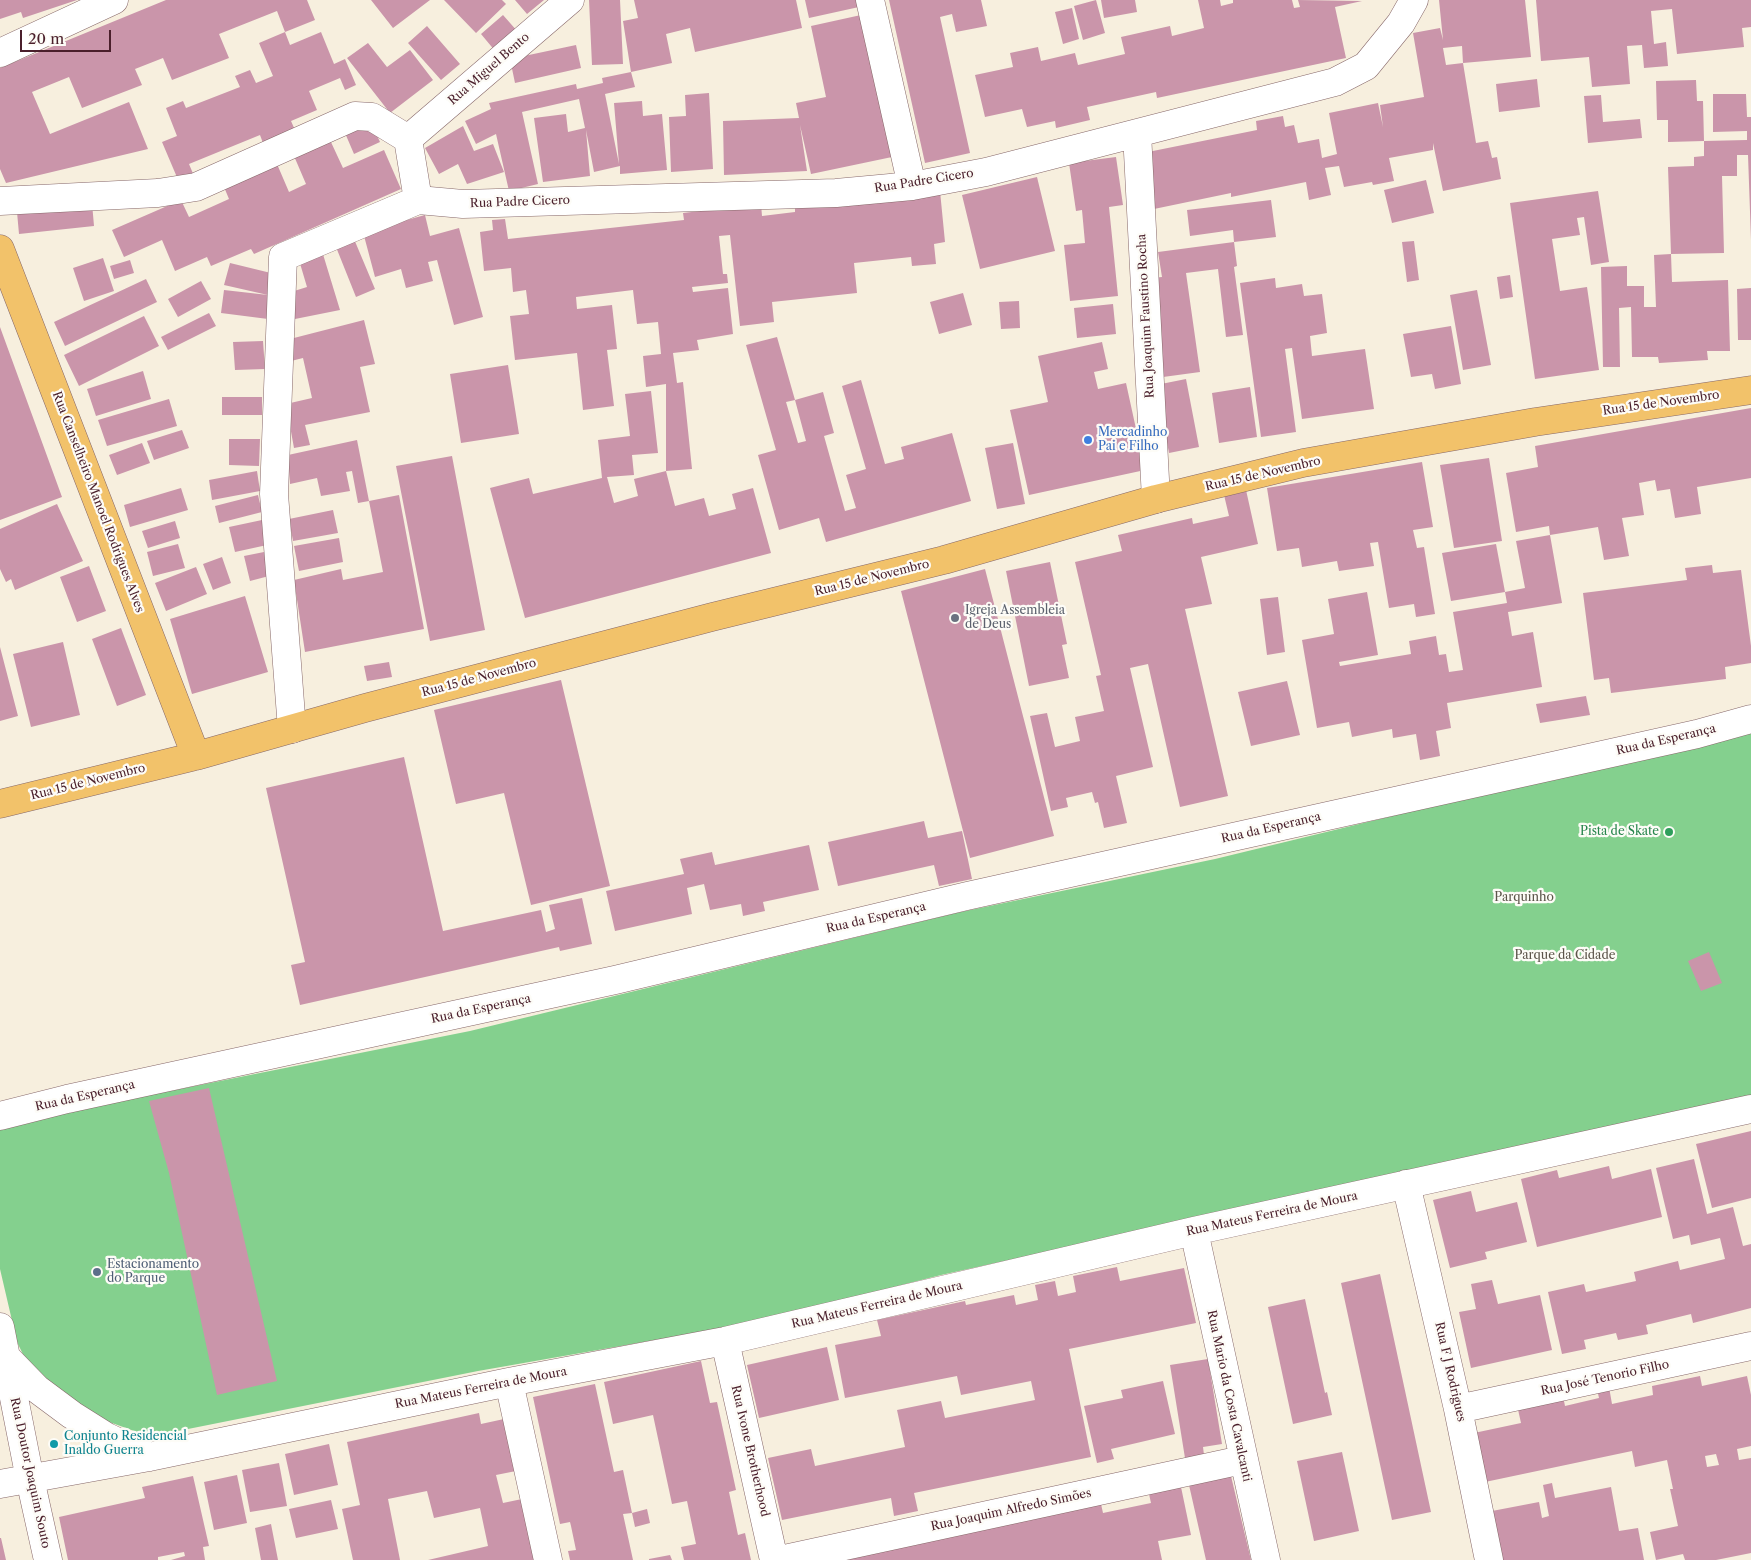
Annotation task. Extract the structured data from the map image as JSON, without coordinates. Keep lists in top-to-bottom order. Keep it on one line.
{"streets":{"main road":["Rua 15 de Novembro","Rua Canselheiro Manoel Rodrigues Alves"],"street":["Rua Miguel Bento","Rua Padre Cicero","Rua Joaquim Faustino Rocha","Rua da Esperança","Rua Mateus Ferreira de Moura","Rua F J Rodrigues","Rua José Tenorio Filho","Rua Mario da Costa Cavalcanti","Rua Ivone Brotherhood","Rua Doutor Joaquim Souto","Rua Joaquim Alfredo Simões"]},"crossings":[["Rua Padre Cicero","Rua Joaquim Faustino Rocha"],["Rua Joaquim Faustino Rocha","Rua 15 de Novembro"],["Rua 15 de Novembro","Rua Canselheiro Manoel Rodrigues Alves"],["Rua Mateus Ferreira de Moura","Rua F J Rodrigues"],["Rua Mateus Ferreira de Moura","Rua Mario da Costa Cavalcanti"],["Rua Mateus Ferreira de Moura","Rua Ivone Brotherhood"],["Rua Mateus Ferreira de Moura","Rua Doutor Joaquim Souto"],["Rua F J Rodrigues","Rua José Tenorio Filho"],["Rua Mario da Costa Cavalcanti","Rua Joaquim Alfredo Simões"]],"parks":["Parquinho","Parque da Cidade"],"places":["Mercadinho Pai e Filho","Igreja Assembleia de Deus","Pista de Skate","Estacionamento do Parque","Conjunto Residencial Inaldo Guerra"],"scale_bar":"20 m"}
